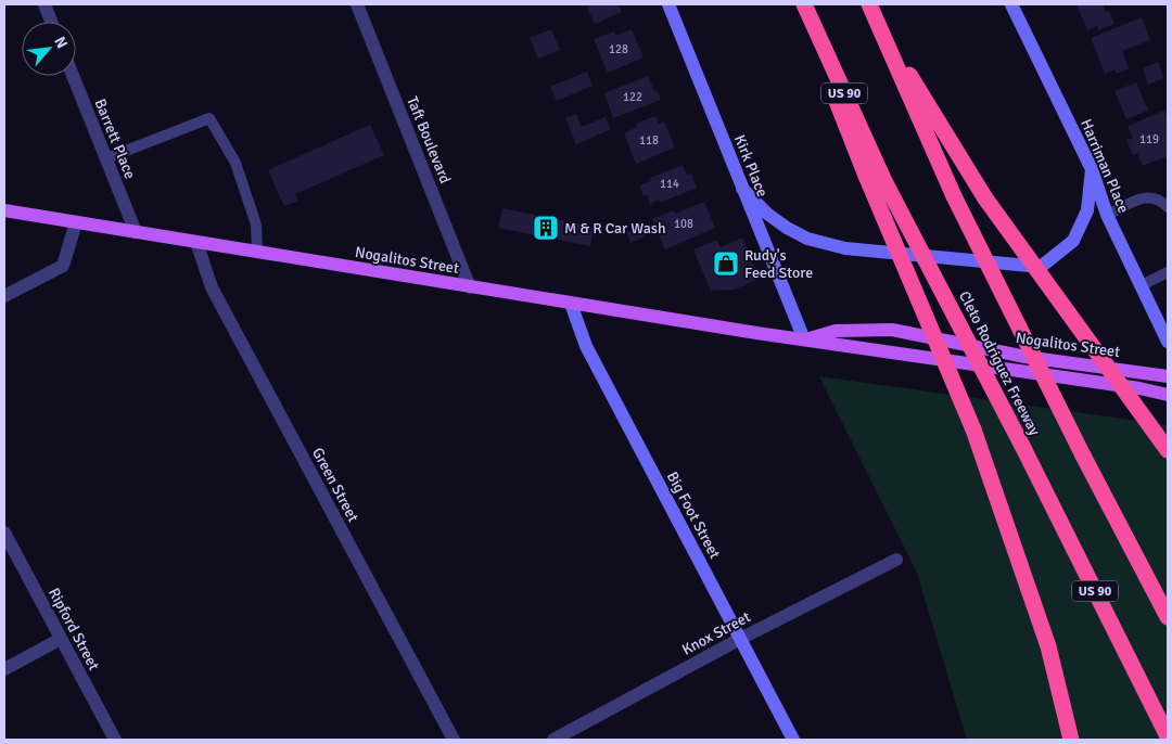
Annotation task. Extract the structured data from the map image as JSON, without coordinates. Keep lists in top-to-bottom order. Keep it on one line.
{"streets":{"highway":["US 90","Cleto Rodriguez Freeway"],"main road":["Kirk Place","Harriman Place","Nogalitos Street","Big Foot Street"],"street":["Barrett Place","Taft Boulevard","Green Street","Ripford Street","Knox Street"]},"crossings":[["Barrett Place","Nogalitos Street"],["Taft Boulevard","Nogalitos Street"],["Kirk Place","Nogalitos Street"],["Nogalitos Street","Green Street"],["Nogalitos Street","Big Foot Street"],["Big Foot Street","Knox Street"]],"places":{"building":["M & R Car Wash"],"shop":["Rudy's Feed Store"]},"house_numbers":["128","122","119","118","114","108"],"north":"top right"}
